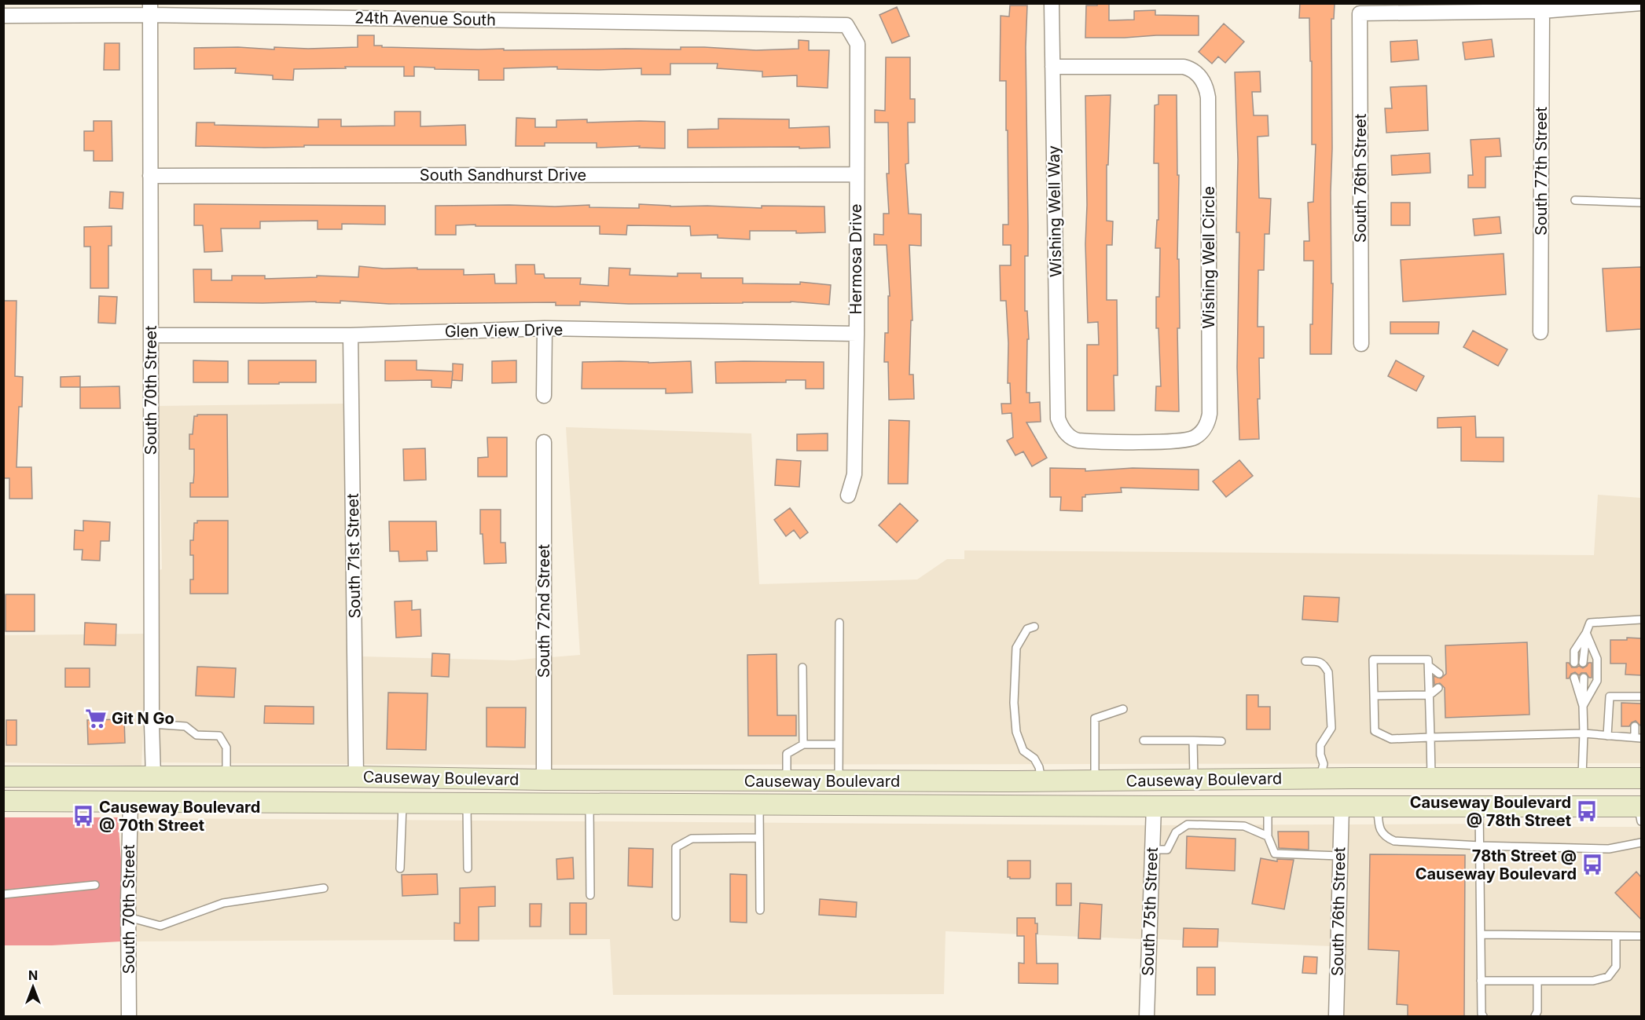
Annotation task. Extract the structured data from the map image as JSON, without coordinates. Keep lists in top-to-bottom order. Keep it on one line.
{"streets":{"main road":["Causeway Boulevard"],"street":["24th Avenue South","South 77th Street","South Sandhurst Drive","South 76th Street","Wishing Well Way","Wishing Well Circle","Hermosa Drive","Glen View Drive","South 70th Street","South 71st Street","South 72nd Street","South 75th Street"]},"crossings":[["24th Avenue South","Hermosa Drive"],["24th Avenue South","South 70th Street"],["South 77th Street","South 76th Street"],["South Sandhurst Drive","Hermosa Drive"],["South Sandhurst Drive","South 70th Street"],["South 76th Street","Causeway Boulevard"],["Wishing Well Way","Wishing Well Circle"],["Hermosa Drive","Glen View Drive"],["Glen View Drive","South 70th Street"],["Glen View Drive","South 71st Street"],["South 70th Street","Causeway Boulevard"],["South 71st Street","Causeway Boulevard"],["South 72nd Street","Causeway Boulevard"],["Causeway Boulevard","South 75th Street"]],"places":{"supermarket":["Git N Go"],"bus stop":["Causeway Boulevard @ 78th Street","Causeway Boulevard @ 70th Street","78th Street @ Causeway Boulevard"]},"north":"top"}
